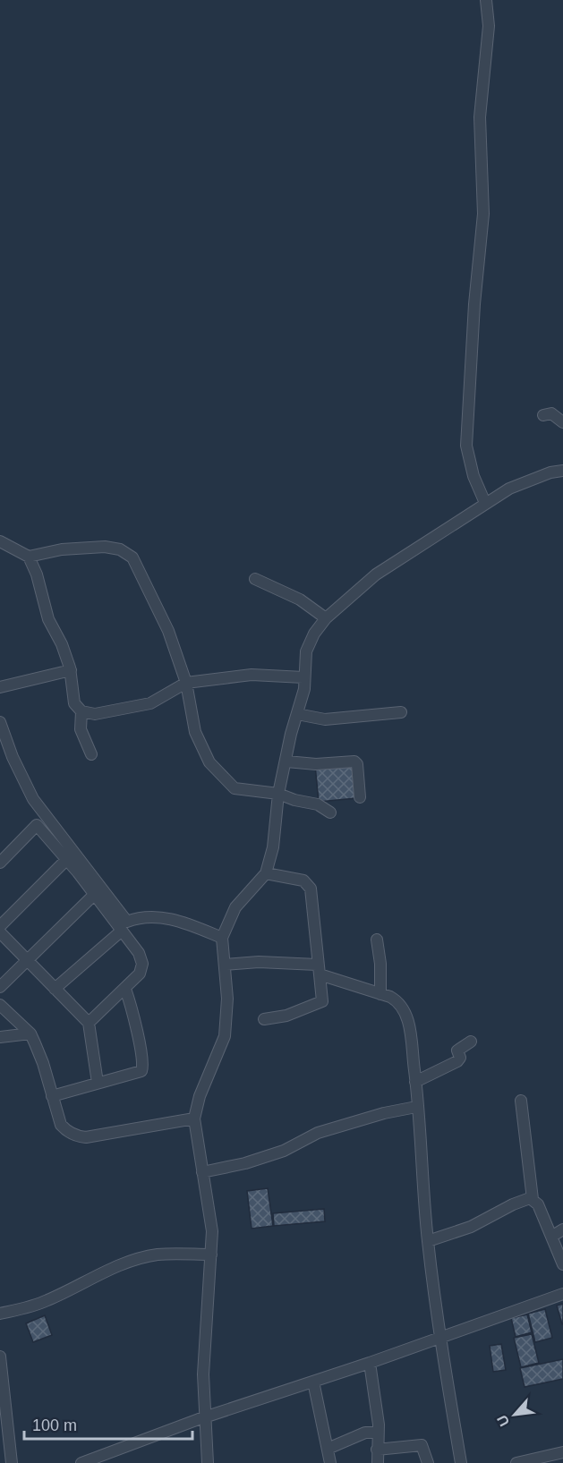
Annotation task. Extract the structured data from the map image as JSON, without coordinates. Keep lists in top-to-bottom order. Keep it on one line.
{"scale_bar":"100 m","north":"bottom left"}
